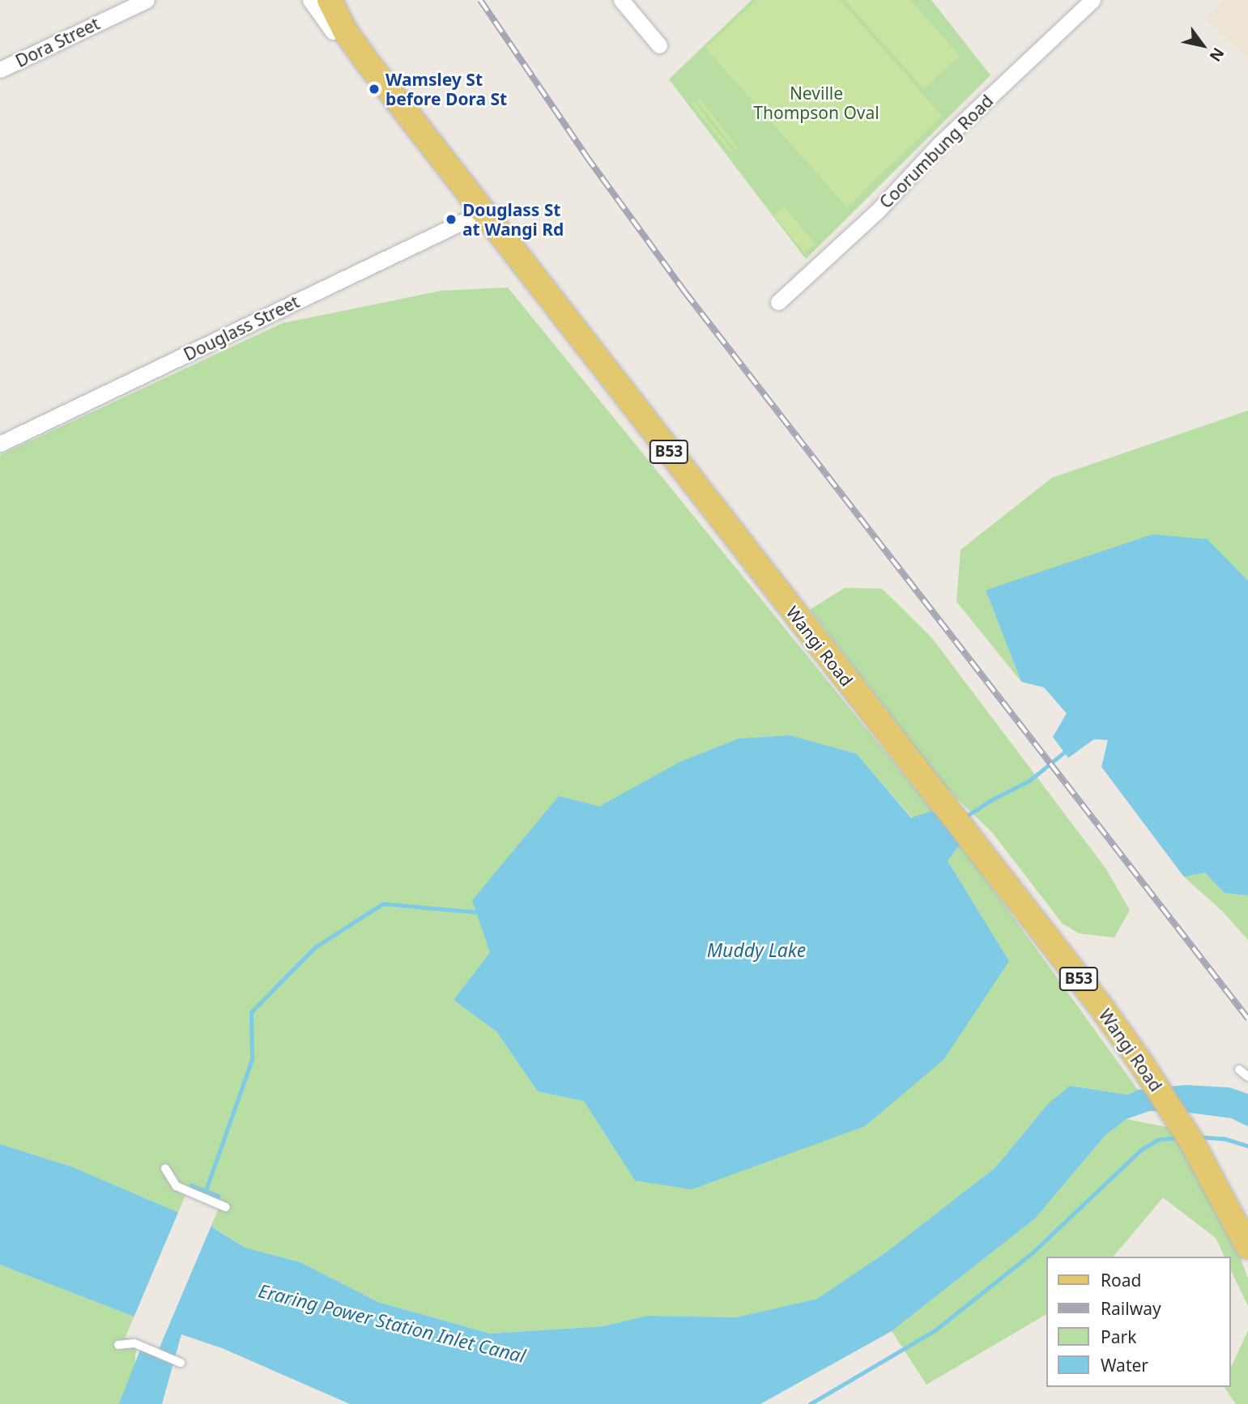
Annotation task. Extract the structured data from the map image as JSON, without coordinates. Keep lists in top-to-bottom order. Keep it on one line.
{"streets":{"main road":["B53","Wangi Road"],"street":["Dora Street","Coorumbung Road","Douglass Street"]},"crossings":[["Douglass Street","Wangi Road"],["B53","Wangi Road"]],"water":["Muddy Lake","Eraring Power Station Inlet Canal"],"parks":["Neville Thompson Oval"],"places":["Wamsley St before Dora St","Douglass St at Wangi Rd"],"legend":["Road","Railway","Park","Water"],"north":"bottom right"}
